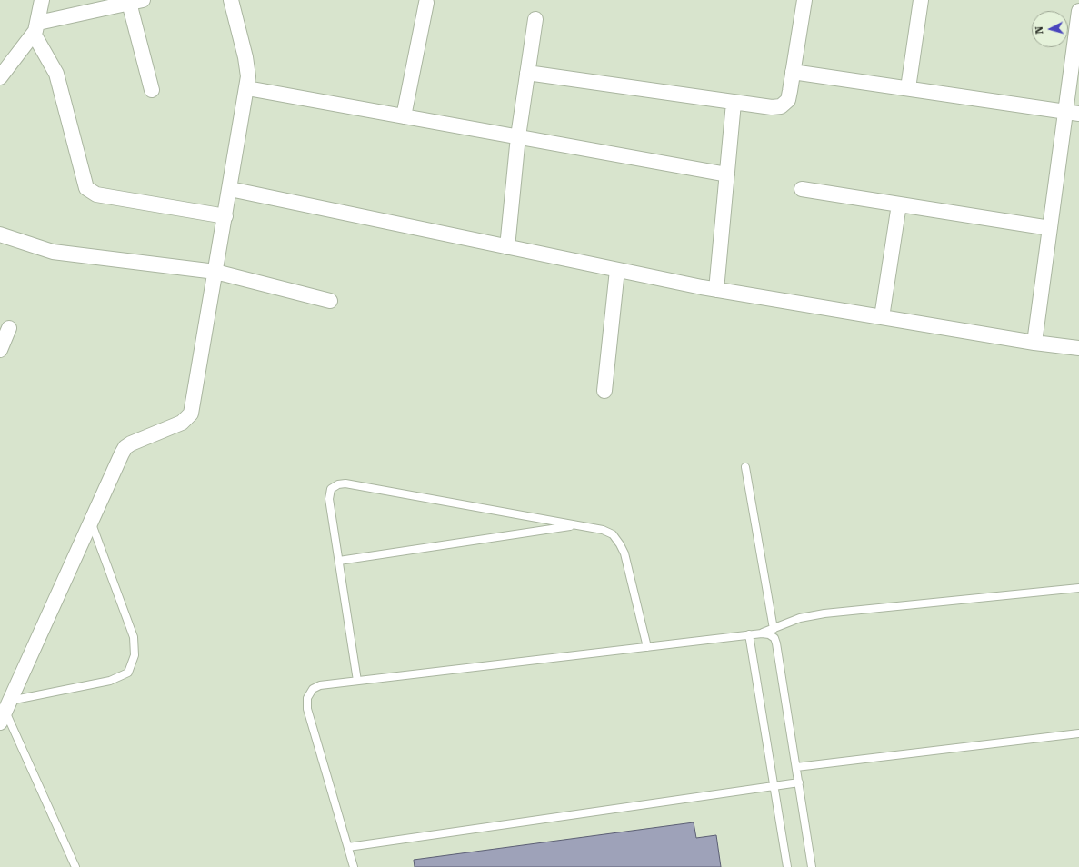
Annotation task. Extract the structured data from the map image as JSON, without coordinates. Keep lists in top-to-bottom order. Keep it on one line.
{"north":"left"}
